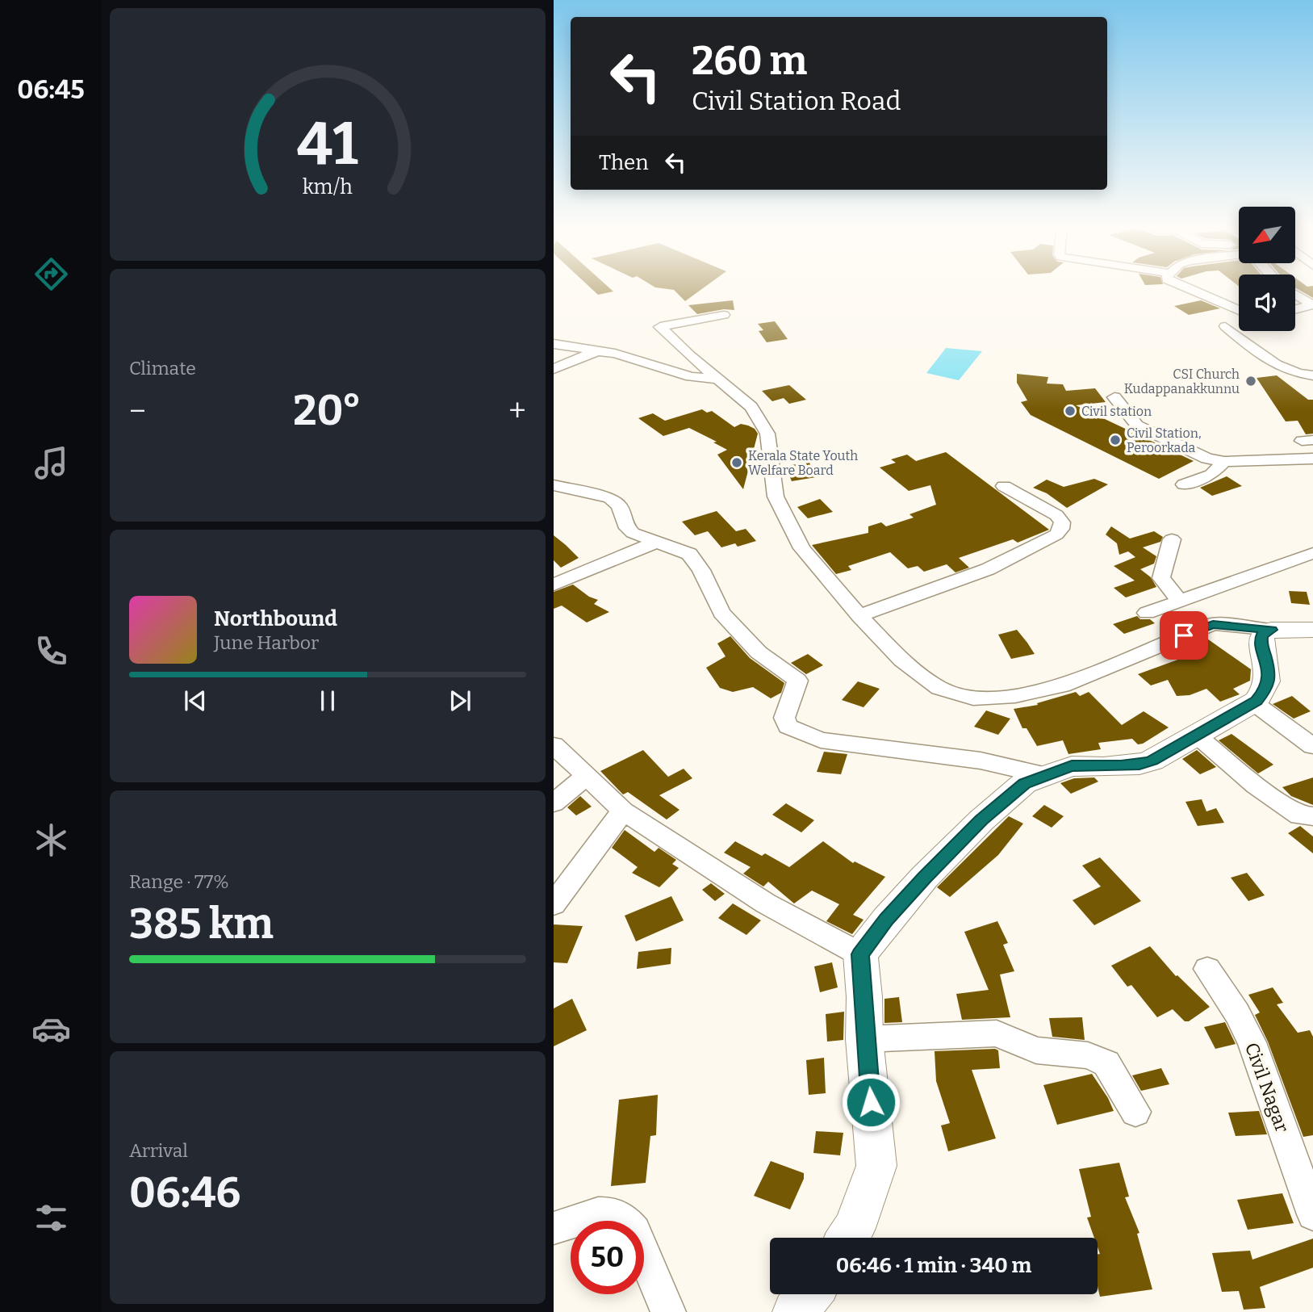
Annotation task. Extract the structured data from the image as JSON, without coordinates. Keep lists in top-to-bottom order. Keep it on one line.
{"streets":{"street":["Civil Nagar"]},"places":["CSI Church Kudappanakkunnu","Civil station","Civil Station, Peroorkada","Kerala State Youth Welfare Board"],"north":"bottom left","page":{"tabs":"06:45","turn":["260 m","Civil Station Road"],"then":"Then","tile":["Climate",["Range · 77%","385 km"],["Arrival","06:46"]],"heat":["−","20°","+"],"song":["Northbound","June Harbor"],"limit":"50","trip":"06:46 · 1 min · 340 m","gauge":["41","km/h"]}}
